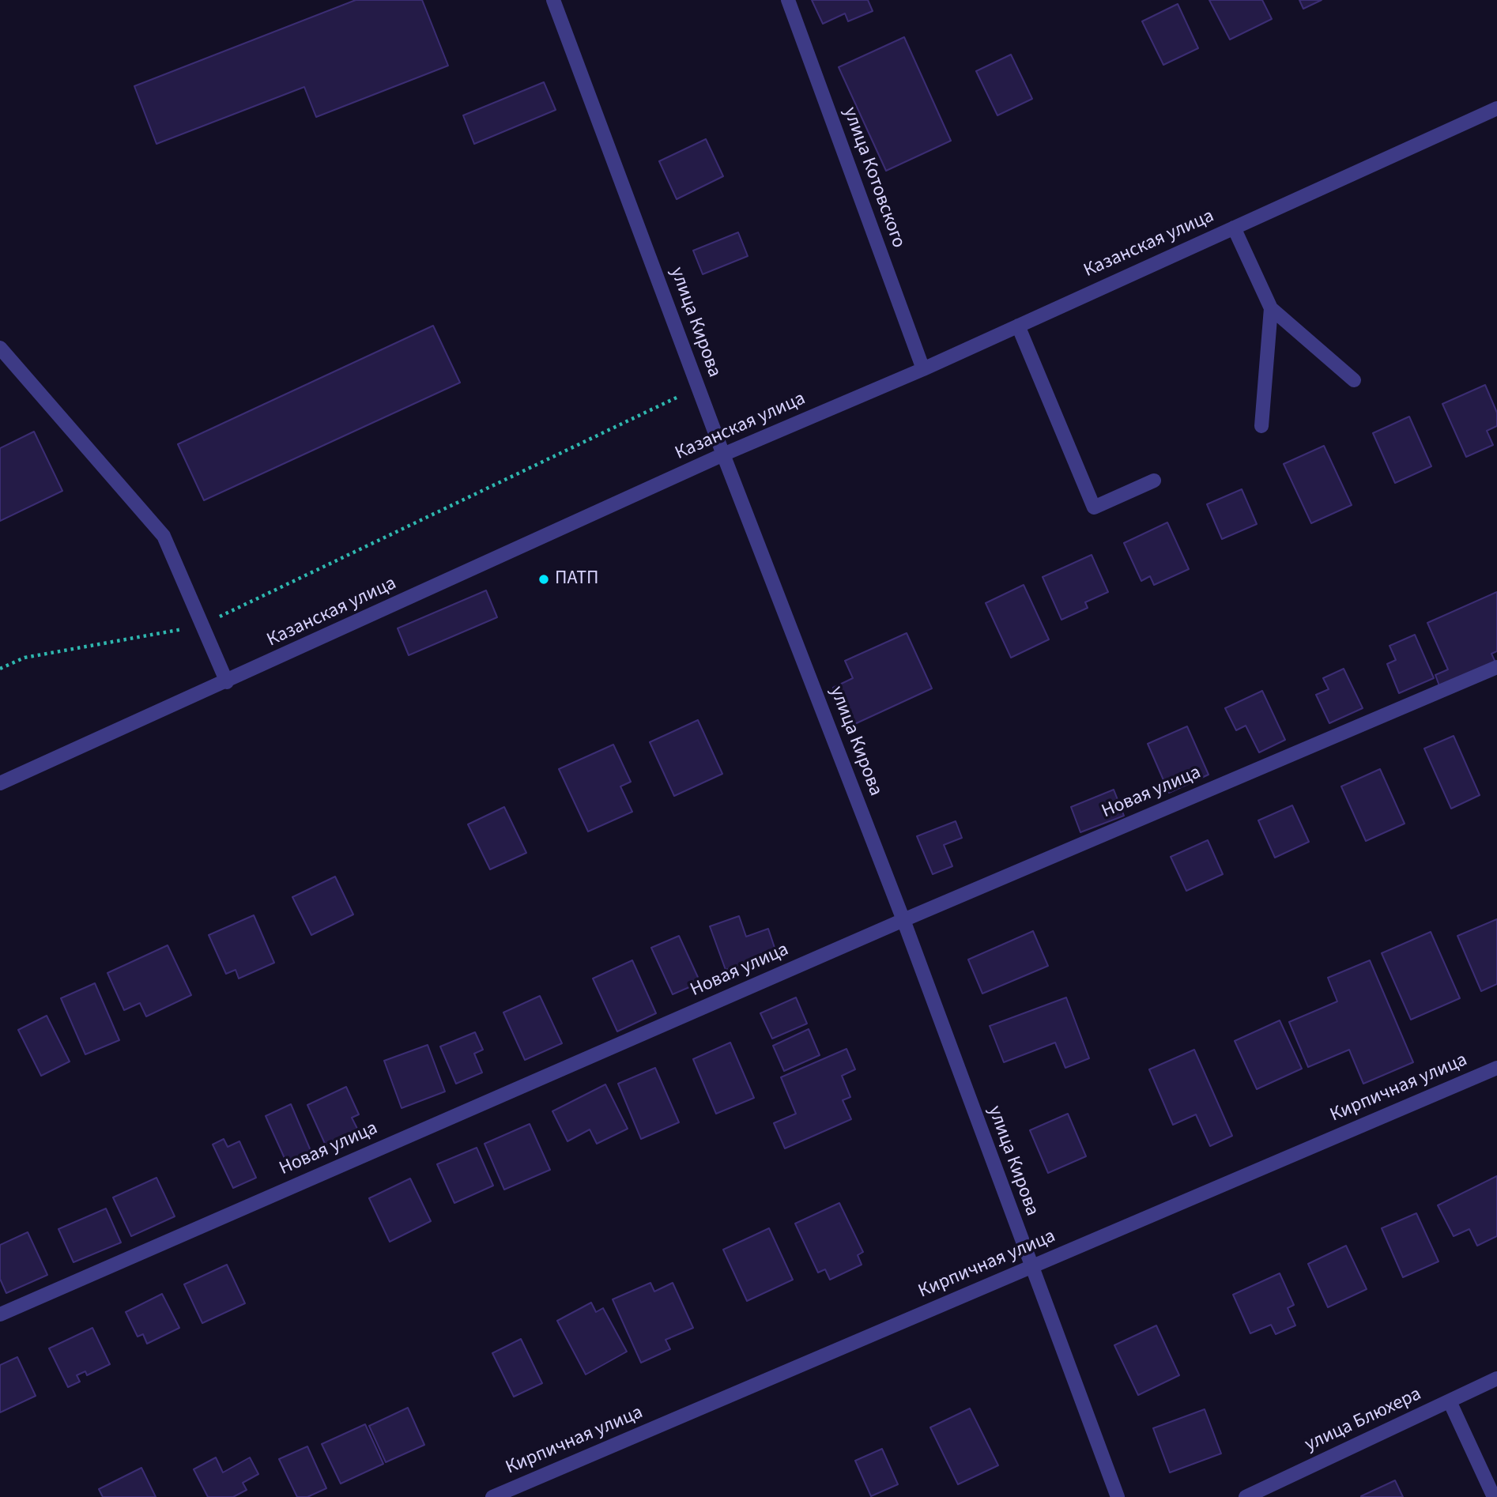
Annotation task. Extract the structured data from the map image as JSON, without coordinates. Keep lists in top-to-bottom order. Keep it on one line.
{"streets":{"street":["улица Котовского","Казанская улица","улица Кирова","Новая улица","Кирпичная улица","улица Блюхера"]},"crossings":[["улица Котовского","Казанская улица"],["Казанская улица","улица Кирова"],["улица Кирова","Новая улица"],["улица Кирова","Кирпичная улица"]],"places":["ПАТП"]}
